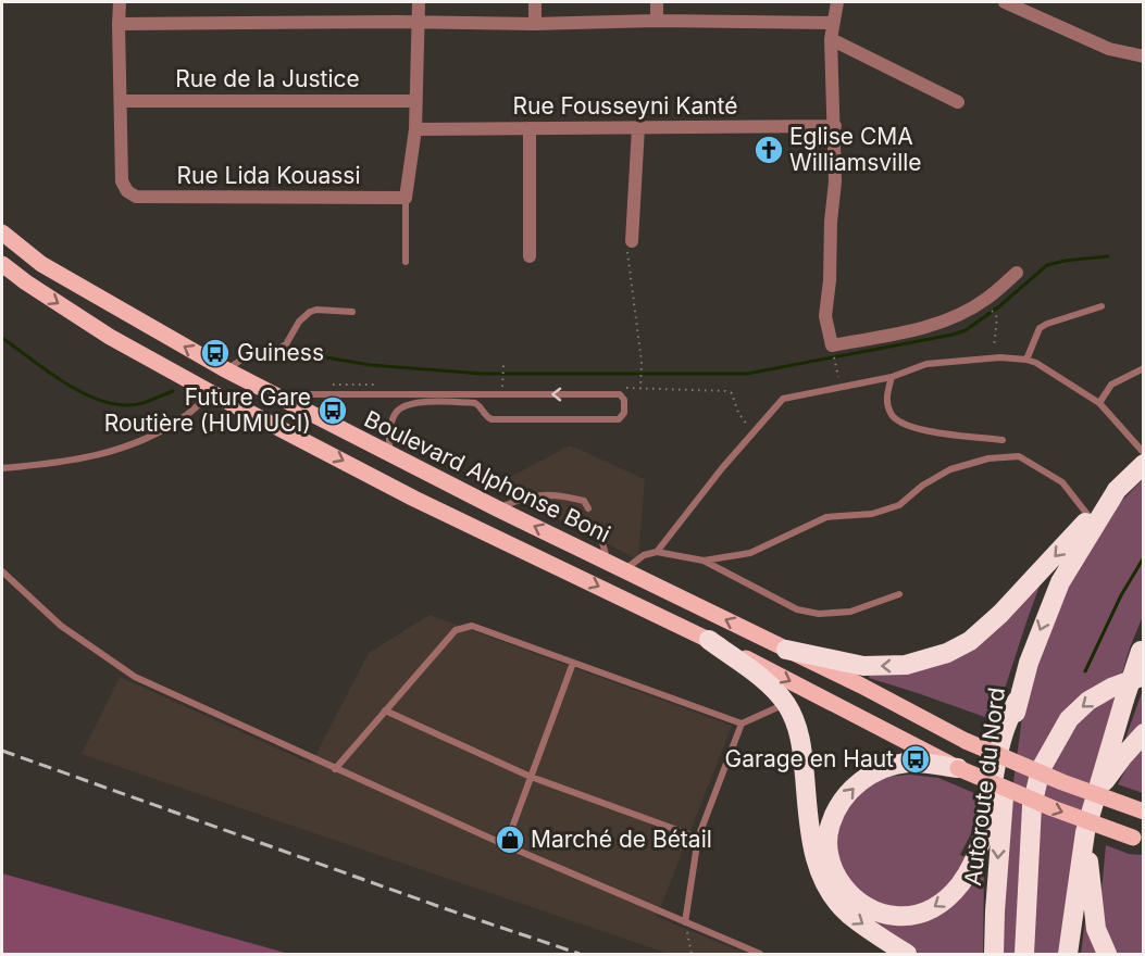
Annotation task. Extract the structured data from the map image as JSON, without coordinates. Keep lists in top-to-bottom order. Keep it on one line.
{"streets":{"highway":["Autoroute du Nord"],"main road":["Boulevard Alphonse Boni"],"street":["Rue de la Justice","Rue Fousseyni Kanté","Rue Lida Kouassi"]},"crossings":[["Rue de la Justice","Rue Lida Kouassi"]],"places":{"church":["Eglise CMA Williamsville"],"bus stop":["Guiness","Future Gare Routière (HUMUCI)","Garage en Haut"],"shop":["Marché de Bétail"]}}
